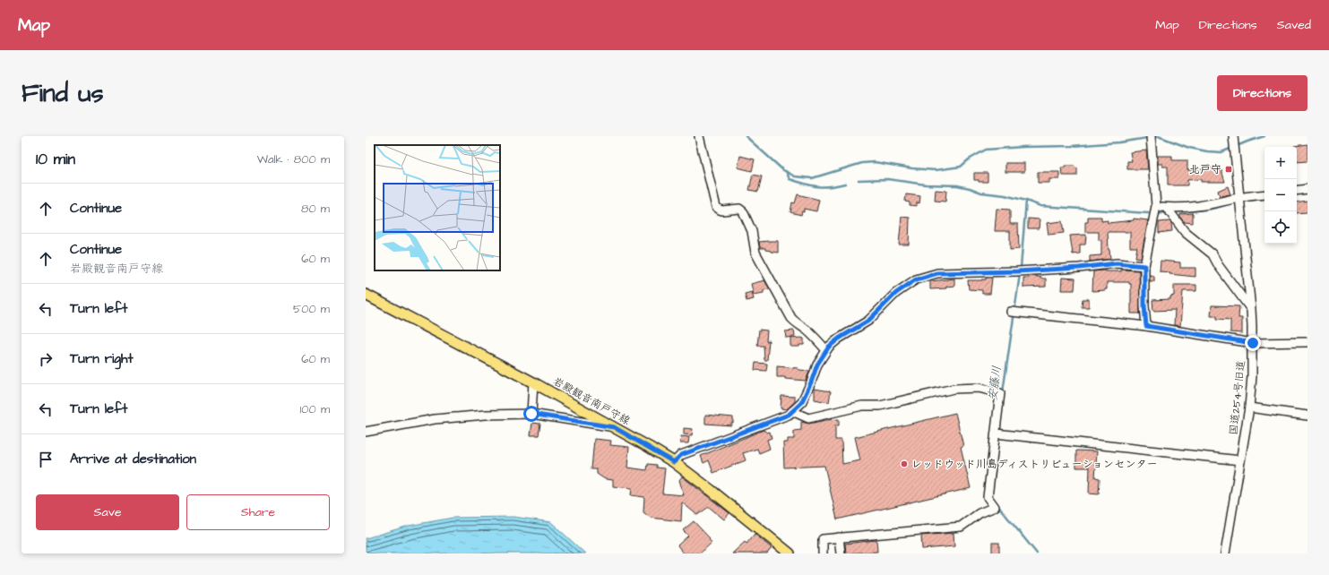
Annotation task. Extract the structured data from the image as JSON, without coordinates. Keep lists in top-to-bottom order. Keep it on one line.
{"streets":{"main road":["岩殿観音南戸守線"],"street":["国道254号旧道"]},"water":["安藤川"],"places":{"transit":["北戸守"],"other":["レッドウッド川島ディストリビューションセンター"]},"page":{"header":"Map","nav":["Map","Directions","Saved"],"buttons":["Directions",["Save","Share"]],"title":"Find us","heading":["10 min","Walk · 800 m"],"map_buttons":["+","−"],"list":[["Continue","80 m"],["Continue","岩殿観音南戸守線","60 m"],["Turn left","500 m"],["Turn right","60 m"],["Turn left","100 m"],"Arrive at destination"]}}
